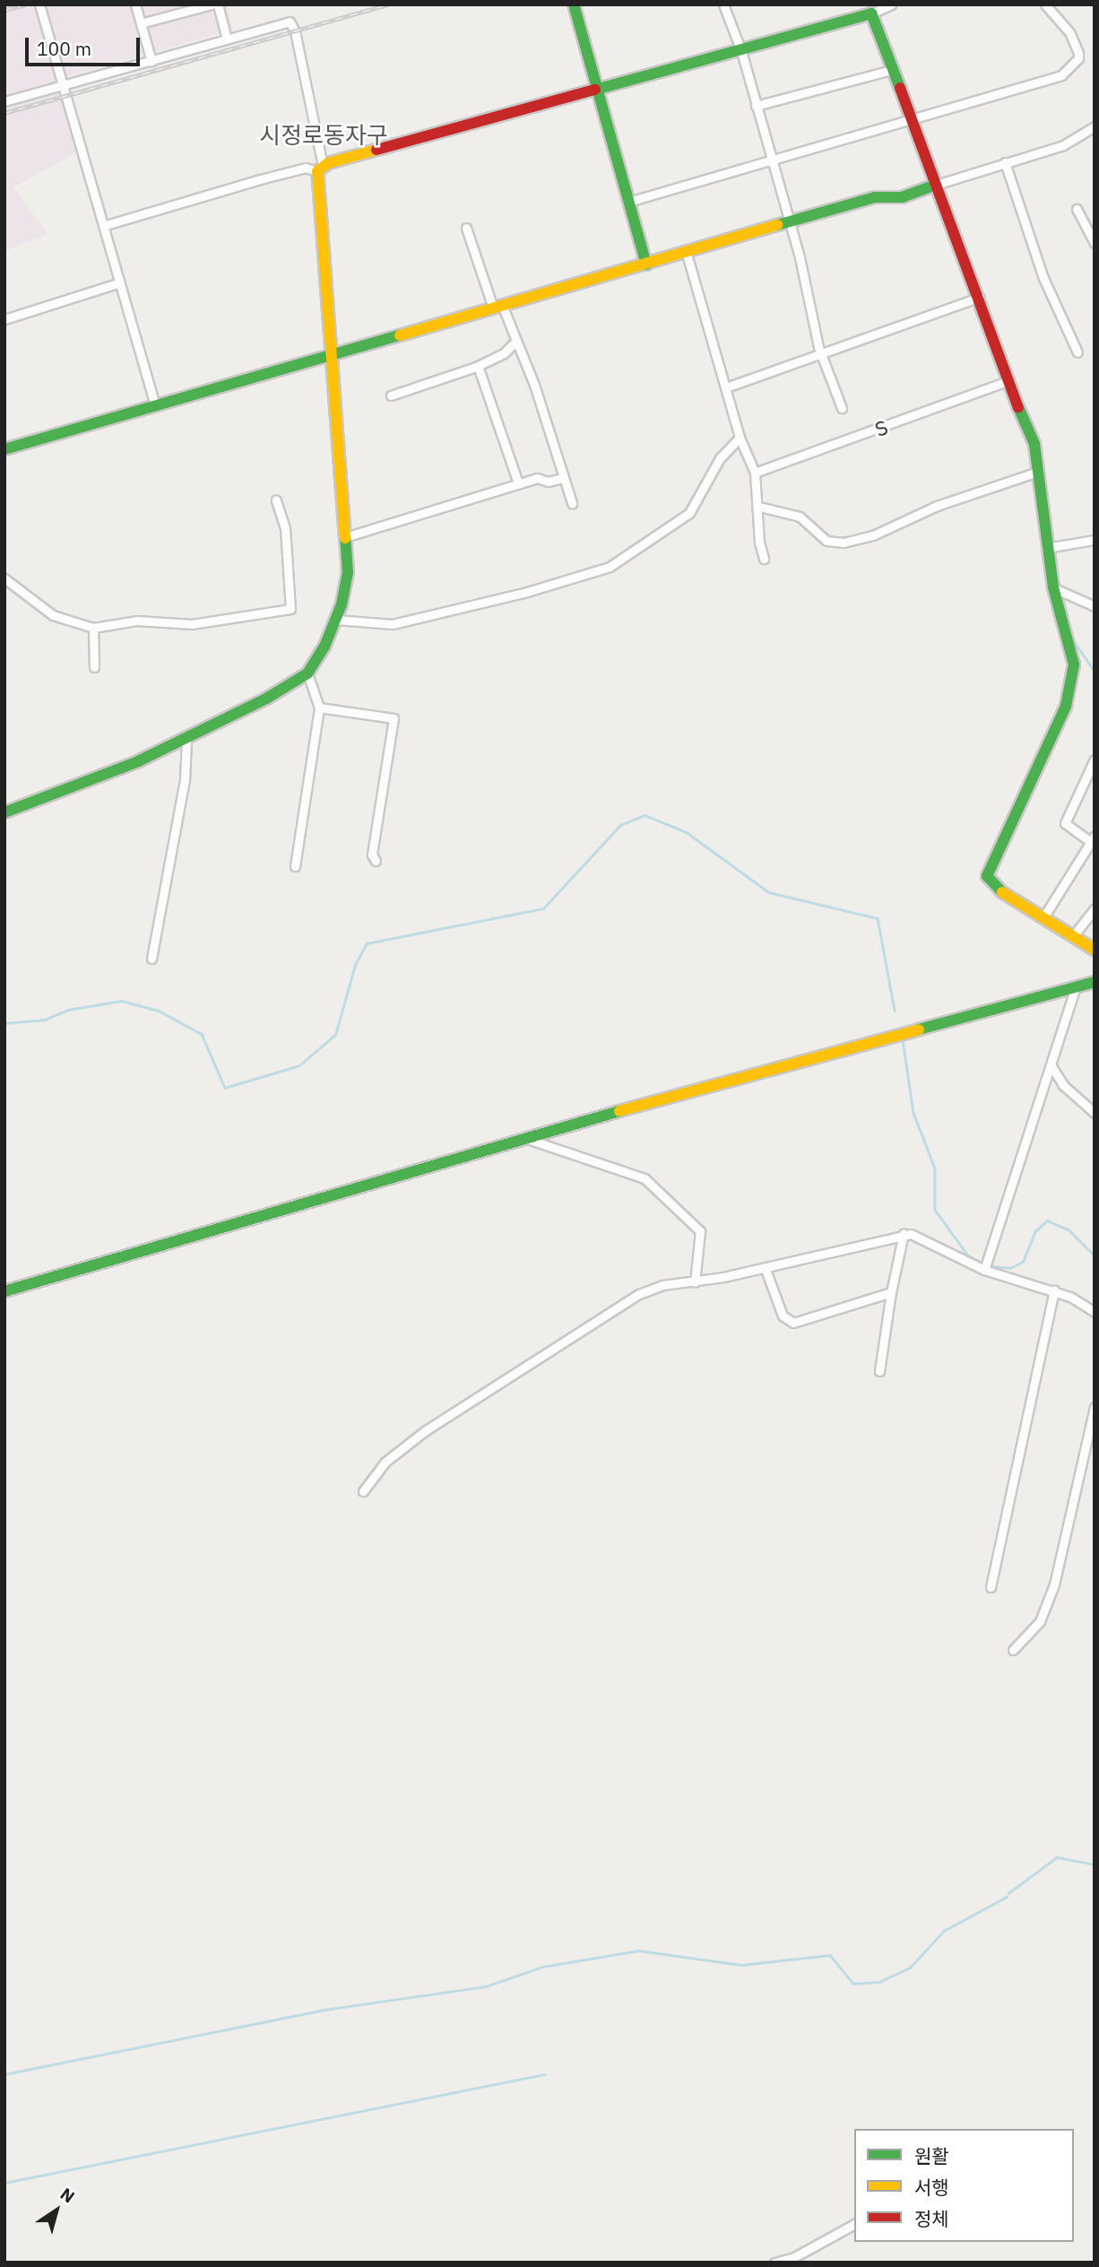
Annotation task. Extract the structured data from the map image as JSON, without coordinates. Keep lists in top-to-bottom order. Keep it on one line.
{"streets":{"street":["S"]},"districts":["시정로동자구"],"legend":["원활","서행","정체"],"scale_bar":"100 m","north":"top right"}
